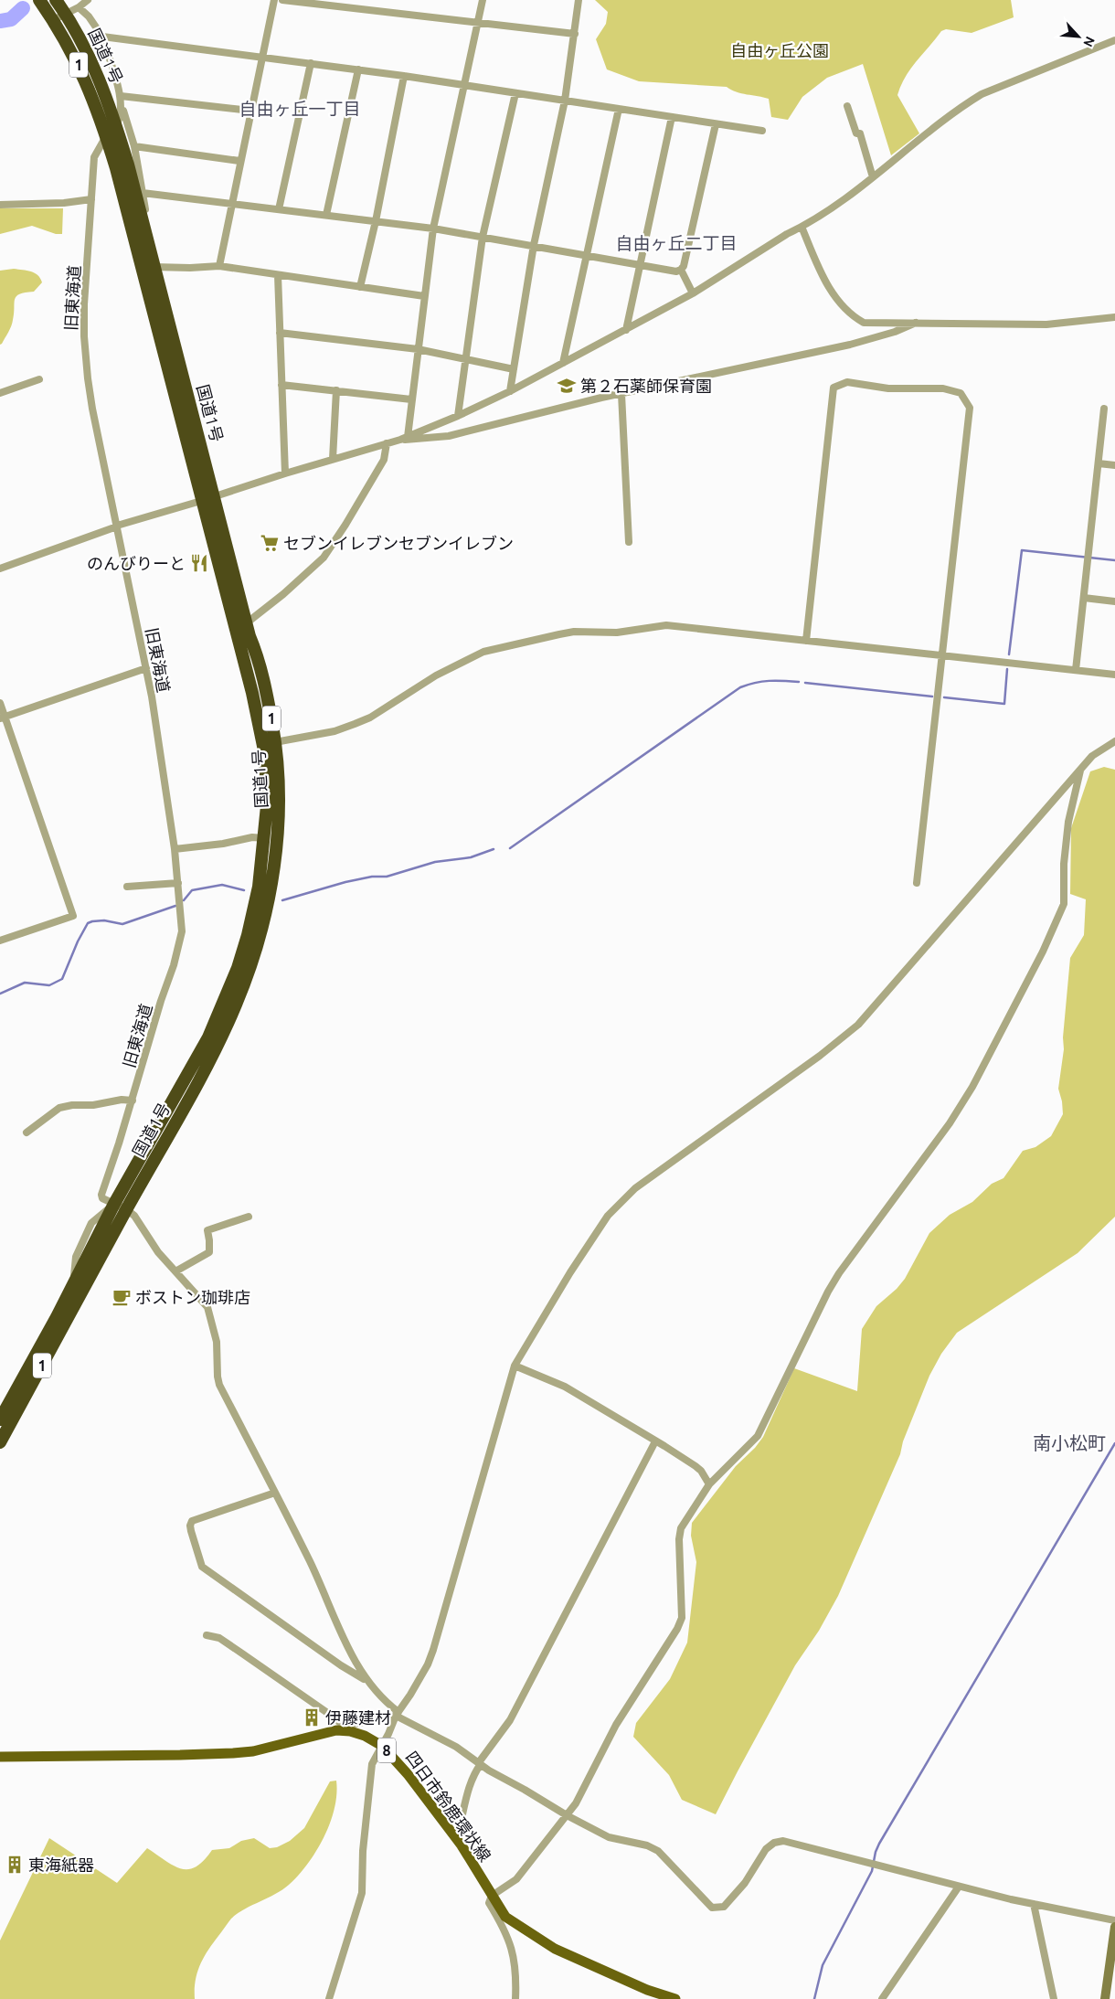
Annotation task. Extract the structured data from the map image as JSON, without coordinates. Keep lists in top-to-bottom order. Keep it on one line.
{"streets":{"highway":["国道1号","1"],"main road":["8","四日市鈴鹿環状線"],"street":["旧東海道"]},"crossings":[["国道1号","旧東海道"]],"districts":["自由ヶ丘一丁目","自由ヶ丘二丁目","南小松町"],"parks":["自由ヶ丘公園"],"places":{"school or university":["第２石薬師保育園"],"supermarket":["セブンイレブンセブンイレブン"],"restaurant":["のんびりーと"],"cafe":["ボストン珈琲店"],"building":["伊藤建材","東海紙器"]},"north":"bottom right"}
